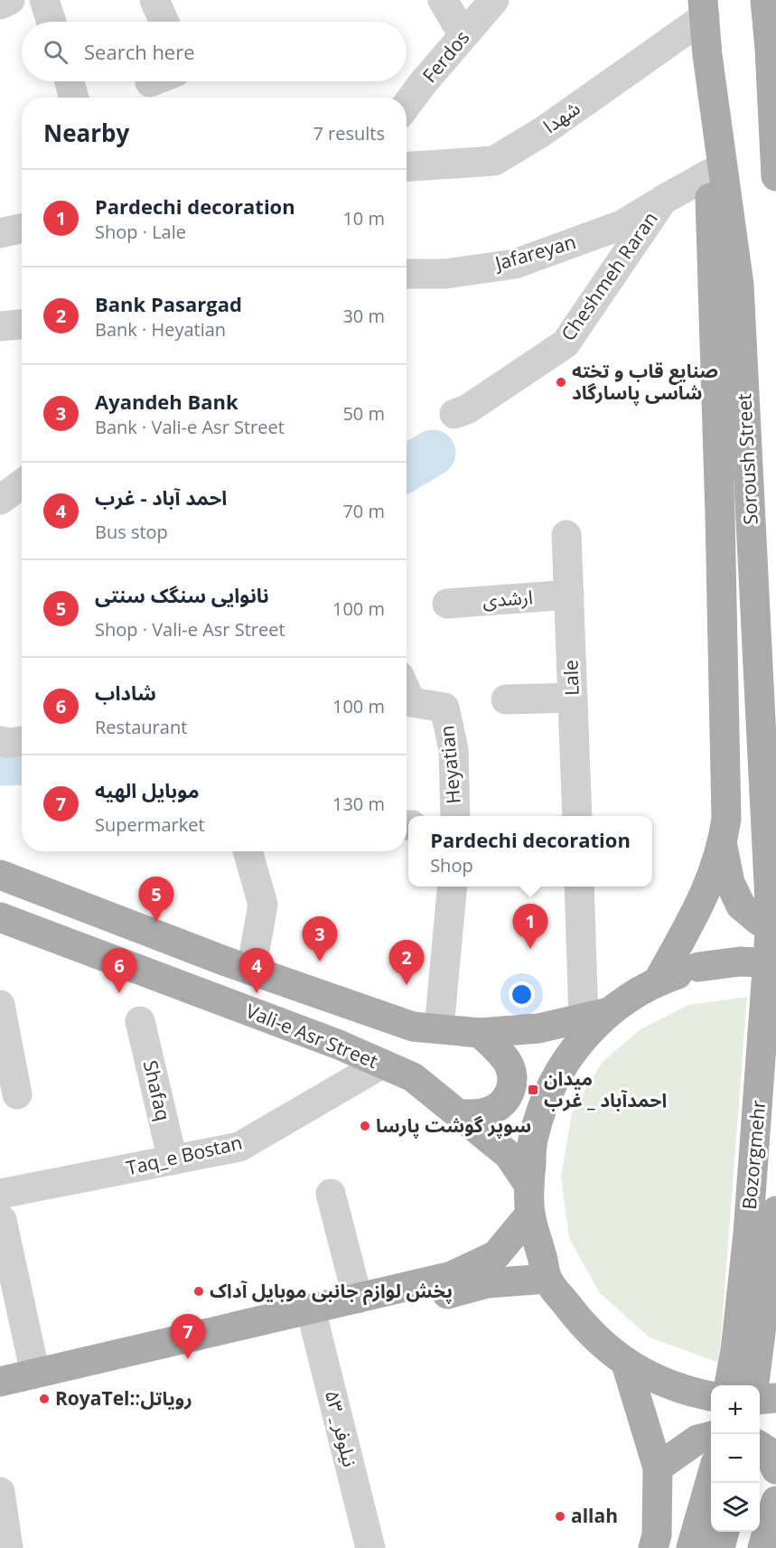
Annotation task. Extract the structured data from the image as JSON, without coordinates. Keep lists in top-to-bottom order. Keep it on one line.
{"streets":{"main road":["Soroush Street","Vali-e Asr Street","Bozorgmehr"],"street":["Ferdos","شهدا","Jafareyan","Cheshmeh Raran","ارشدی","Lale","Heyatian","Shafaq","Taq_e Bostan","۵۳ _نیلوفر"]},"crossings":[["شهدا","Soroush Street"],["Jafareyan","Cheshmeh Raran"],["Soroush Street","Bozorgmehr"],["ارشدی","Lale"],["Vali-e Asr Street","Taq_e Bostan"],["Shafaq","Taq_e Bostan"]],"places":{"other":["صنایع قاب و تخته شاسی پاسارگاد","سوپر گوشت پارسا","پخش لوازم جانبی موبایل آداک","RoyaTel::رویاتل","allah"],"transit":["میدان احمدآباد _ غرب"]},"page":{"search":"Search here","heading":["Nearby","7 results"],"list":[{"mark":"1","name":"Pardechi decoration","note":"Shop · Lale","value":"10 m"},{"mark":"2","name":"Bank Pasargad","note":"Bank · Heyatian","value":"30 m"},{"mark":"3","name":"Ayandeh Bank","note":"Bank · Vali-e Asr Street","value":"50 m"},{"mark":"4","name":"احمد آباد - غرب","note":"Bus stop","value":"70 m"},{"mark":"5","name":"نانوایی سنگک سنتی","note":"Shop · Vali-e Asr Street","value":"100 m"},{"mark":"6","name":"شاداب","note":"Restaurant","value":"100 m"},{"mark":"7","name":"موبایل الهیه","note":"Supermarket","value":"130 m"}],"popup":["Pardechi decoration","Shop"],"pins":["5","1","3","2","4","6","7"],"map_buttons":["+","−"]}}
